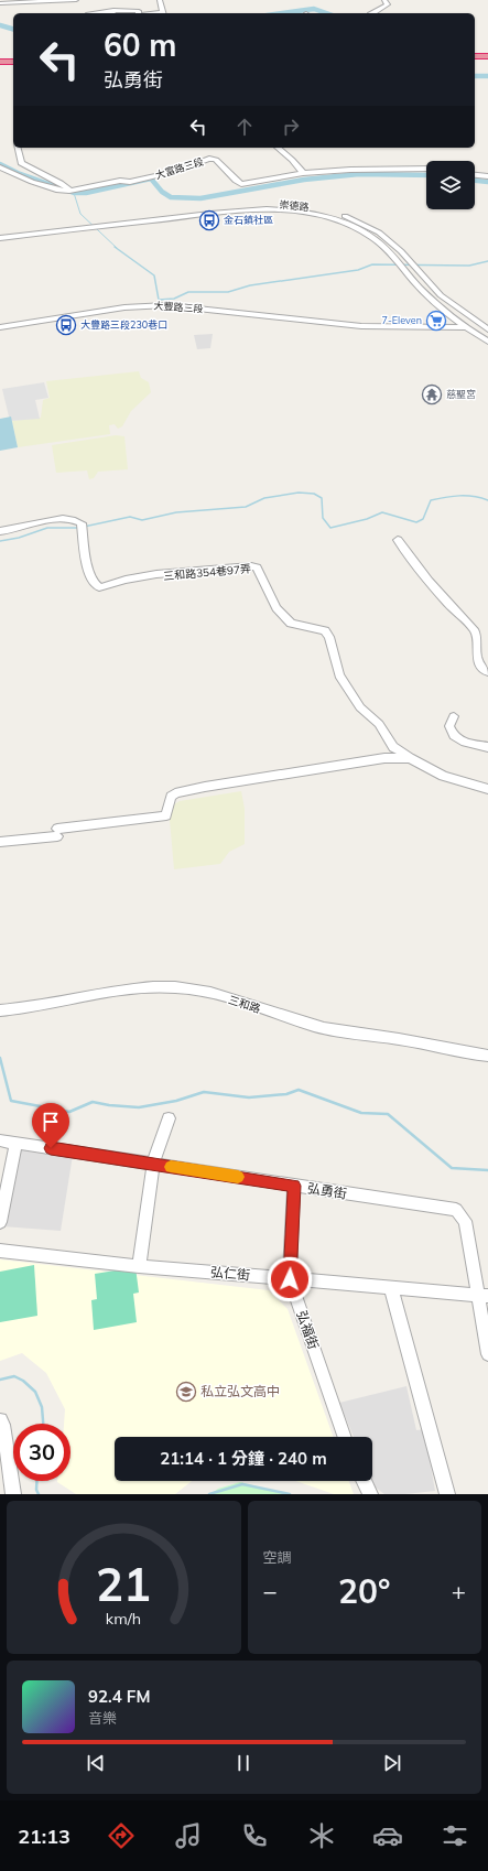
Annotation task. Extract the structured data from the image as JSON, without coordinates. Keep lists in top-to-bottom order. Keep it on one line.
{"streets":{"street":["大富路三段","崇德路","大豐路三段","三和路354巷97弄","三和路","弘勇街","弘仁街","弘福街"]},"crossings":[["崇德路","大豐路三段"],["弘勇街","弘仁街"],["弘勇街","弘福街"],["弘仁街","弘福街"]],"places":{"bus stop":["金石鎮社區","大豐路三段230巷口"],"supermarket":["7-Eleven"],"temple":["慈聖宮"],"school or university":["私立弘文高中"]},"page":{"turn":["60 m","弘勇街"],"limit":"30","trip":"21:14 · 1 分鐘 · 240 m","tile":"空調","heat":["−","20°","+"],"song":["92.4 FM","音樂"],"tabs":"21:13","gauge":["21","km/h"]}}
